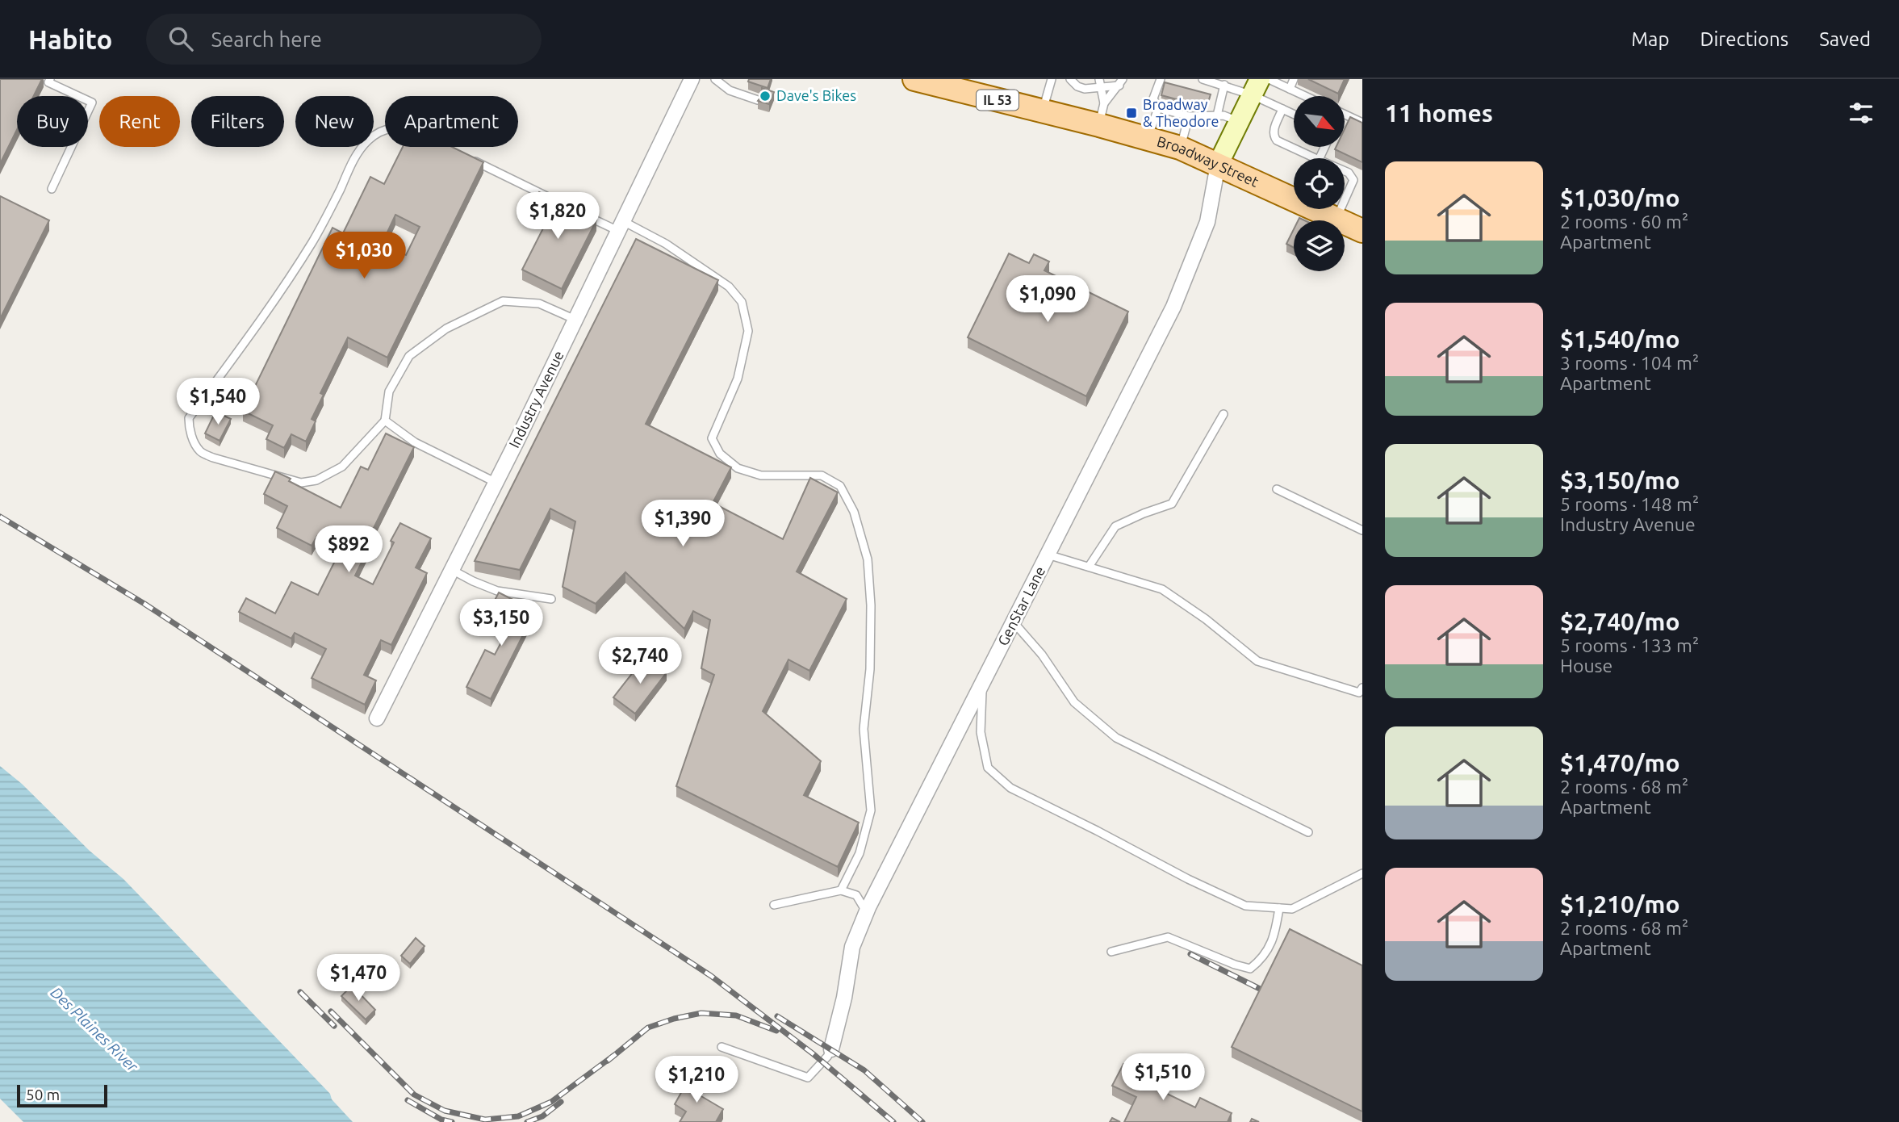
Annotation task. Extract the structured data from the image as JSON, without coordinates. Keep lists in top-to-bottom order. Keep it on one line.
{"streets":{"main road":["IL 53","Broadway Street"],"street":["Industry Avenue","GenStar Lane"]},"crossings":[["Broadway Street","GenStar Lane"]],"water":["Des Plaines River"],"places":{"other":["Dave's Bikes"],"transit":["Broadway & Theodore"]},"scale_bar":"50 m","north":"bottom right","page":{"header":"Habito","search":"Search here","nav":["Map","Directions","Saved"],"heading":"11 homes","chip":["Buy","Rent","Filters","New","Apartment"],"list":[{"name":"$1,030/mo","note":"2 rooms · 60 m² · Apartment"},{"name":"$1,540/mo","note":"3 rooms · 104 m² · Apartment"},{"name":"$3,150/mo","note":"5 rooms · 148 m² · Industry Avenue"},{"name":"$2,740/mo","note":"5 rooms · 133 m² · House"},{"name":"$1,470/mo","note":"2 rooms · 68 m² · Apartment"},{"name":"$1,210/mo","note":"2 rooms · 68 m² · Apartment"}],"price":["$1,820","$1,030","$1,090","$1,540","$1,390","$892","$3,150","$2,740","$1,470","$1,510","$1,210"],"scale":"50 m"}}
